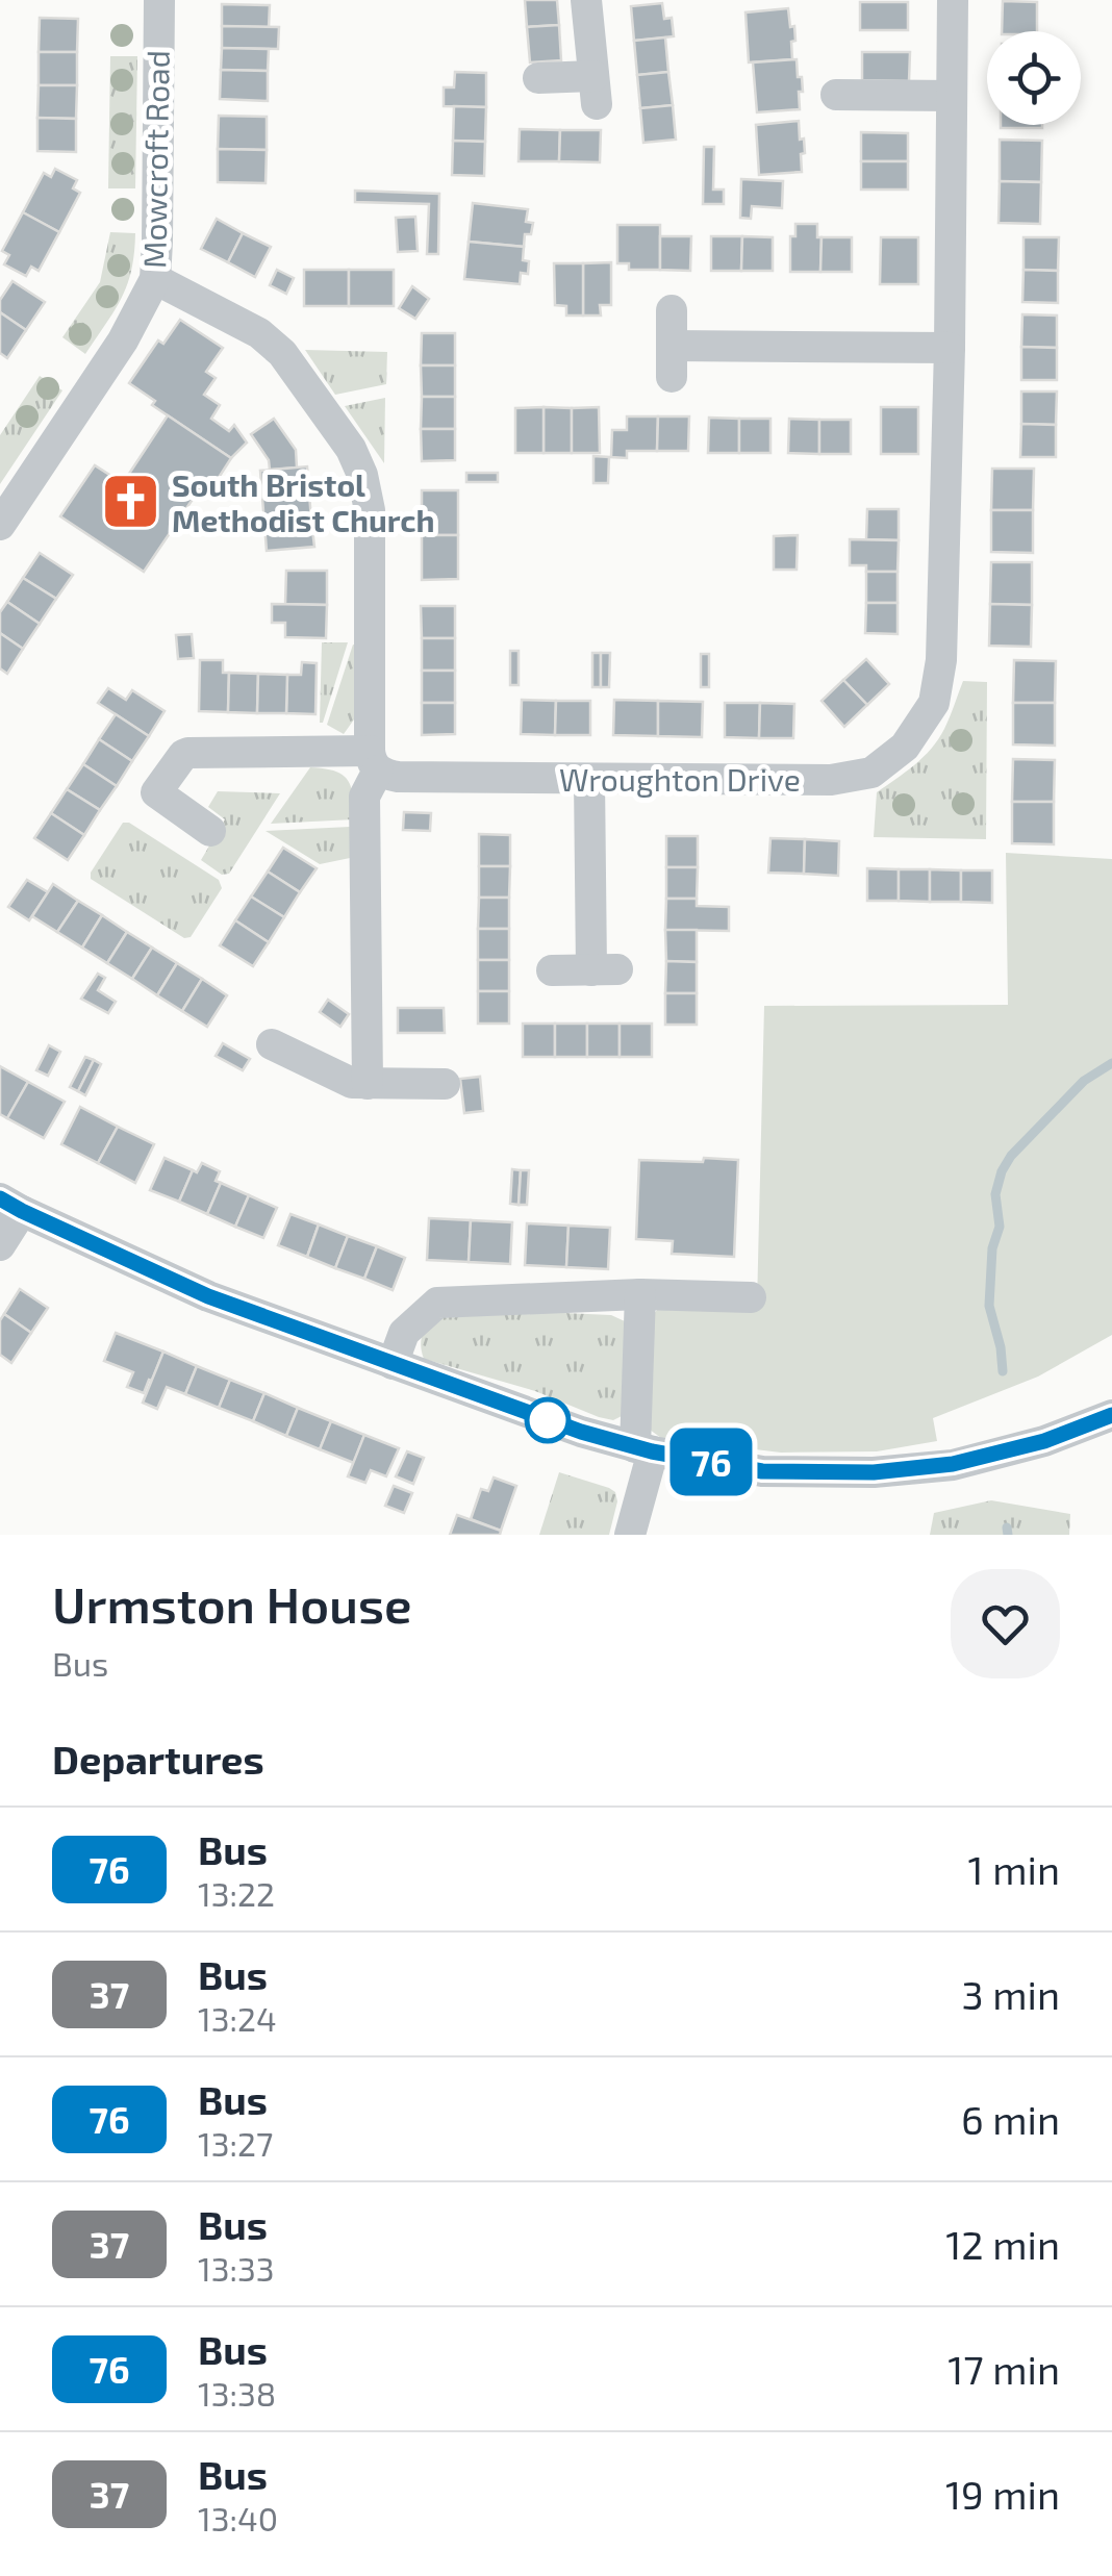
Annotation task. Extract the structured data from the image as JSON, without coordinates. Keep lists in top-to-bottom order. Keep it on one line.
{"streets":{"street":["Mowcroft Road","Wroughton Drive"]},"places":{"church":["South Bristol Methodist Church"]},"lines":["bus line 76"],"page":{"on_map":"76","heading":[["Urmston House","Bus"],"Departures"],"list":[{"mark":"76","name":"Bus","note":"13:22","value":"1 min"},{"mark":"37","name":"Bus","note":"13:24","value":"3 min"},{"mark":"76","name":"Bus","note":"13:27","value":"6 min"},{"mark":"37","name":"Bus","note":"13:33","value":"12 min"},{"mark":"76","name":"Bus","note":"13:38","value":"17 min"},{"mark":"37","name":"Bus","note":"13:40","value":"19 min"}]}}
